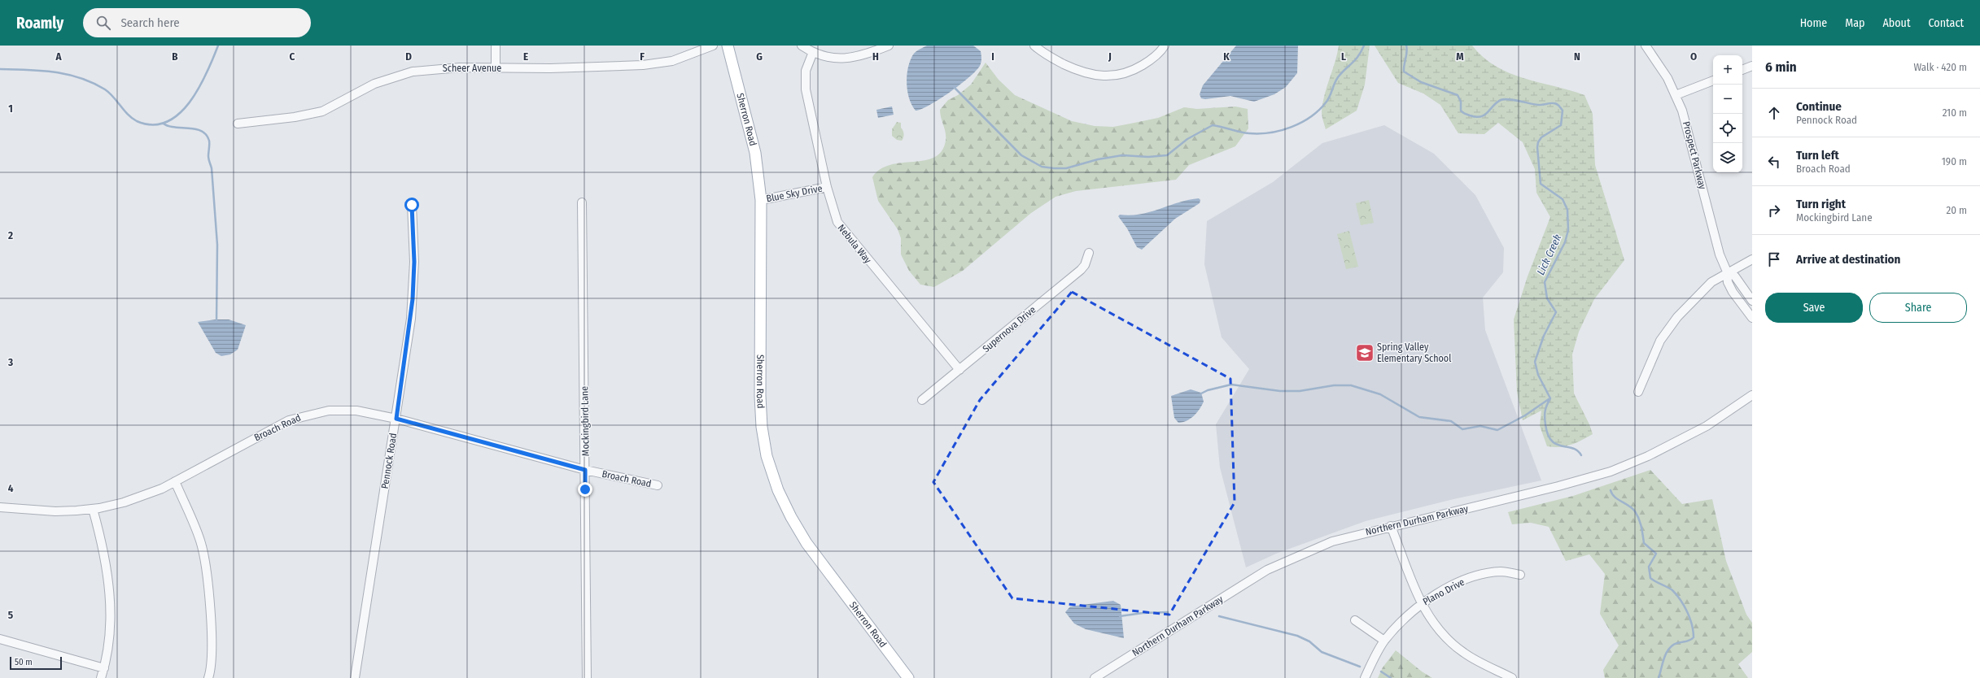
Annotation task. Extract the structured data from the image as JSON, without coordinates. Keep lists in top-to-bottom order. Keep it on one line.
{"streets":{"main road":["Sherron Road"],"street":["Scheer Avenue","Prospect Parkway","Blue Sky Drive","Nebula Way","Supernova Drive","Mockingbird Lane","Broach Road","Pennock Road","Northern Durham Parkway","Plano Drive"]},"crossings":[["Sherron Road","Blue Sky Drive"],["Blue Sky Drive","Nebula Way"],["Nebula Way","Supernova Drive"],["Mockingbird Lane","Broach Road"],["Broach Road","Pennock Road"]],"water":["Lick Creek"],"places":{"school or university":["Spring Valley Elementary School"]},"scale_bar":"50 m","page":{"header":"Roamly","search":"Search here","nav":["Home","Map","About","Contact"],"heading":["6 min","Walk · 420 m"],"map_buttons":["+","−"],"list":[["Continue","Pennock Road","210 m"],["Turn left","Broach Road","190 m"],["Turn right","Mockingbird Lane","20 m"],"Arrive at destination"],"buttons":["Save","Share"],"scale":"50 m"},"grid":{"columns":["A","B","C","D","E","F","G","H","I","J","K","L","M","N","O"],"rows":["1","2","3","4","5"]}}
